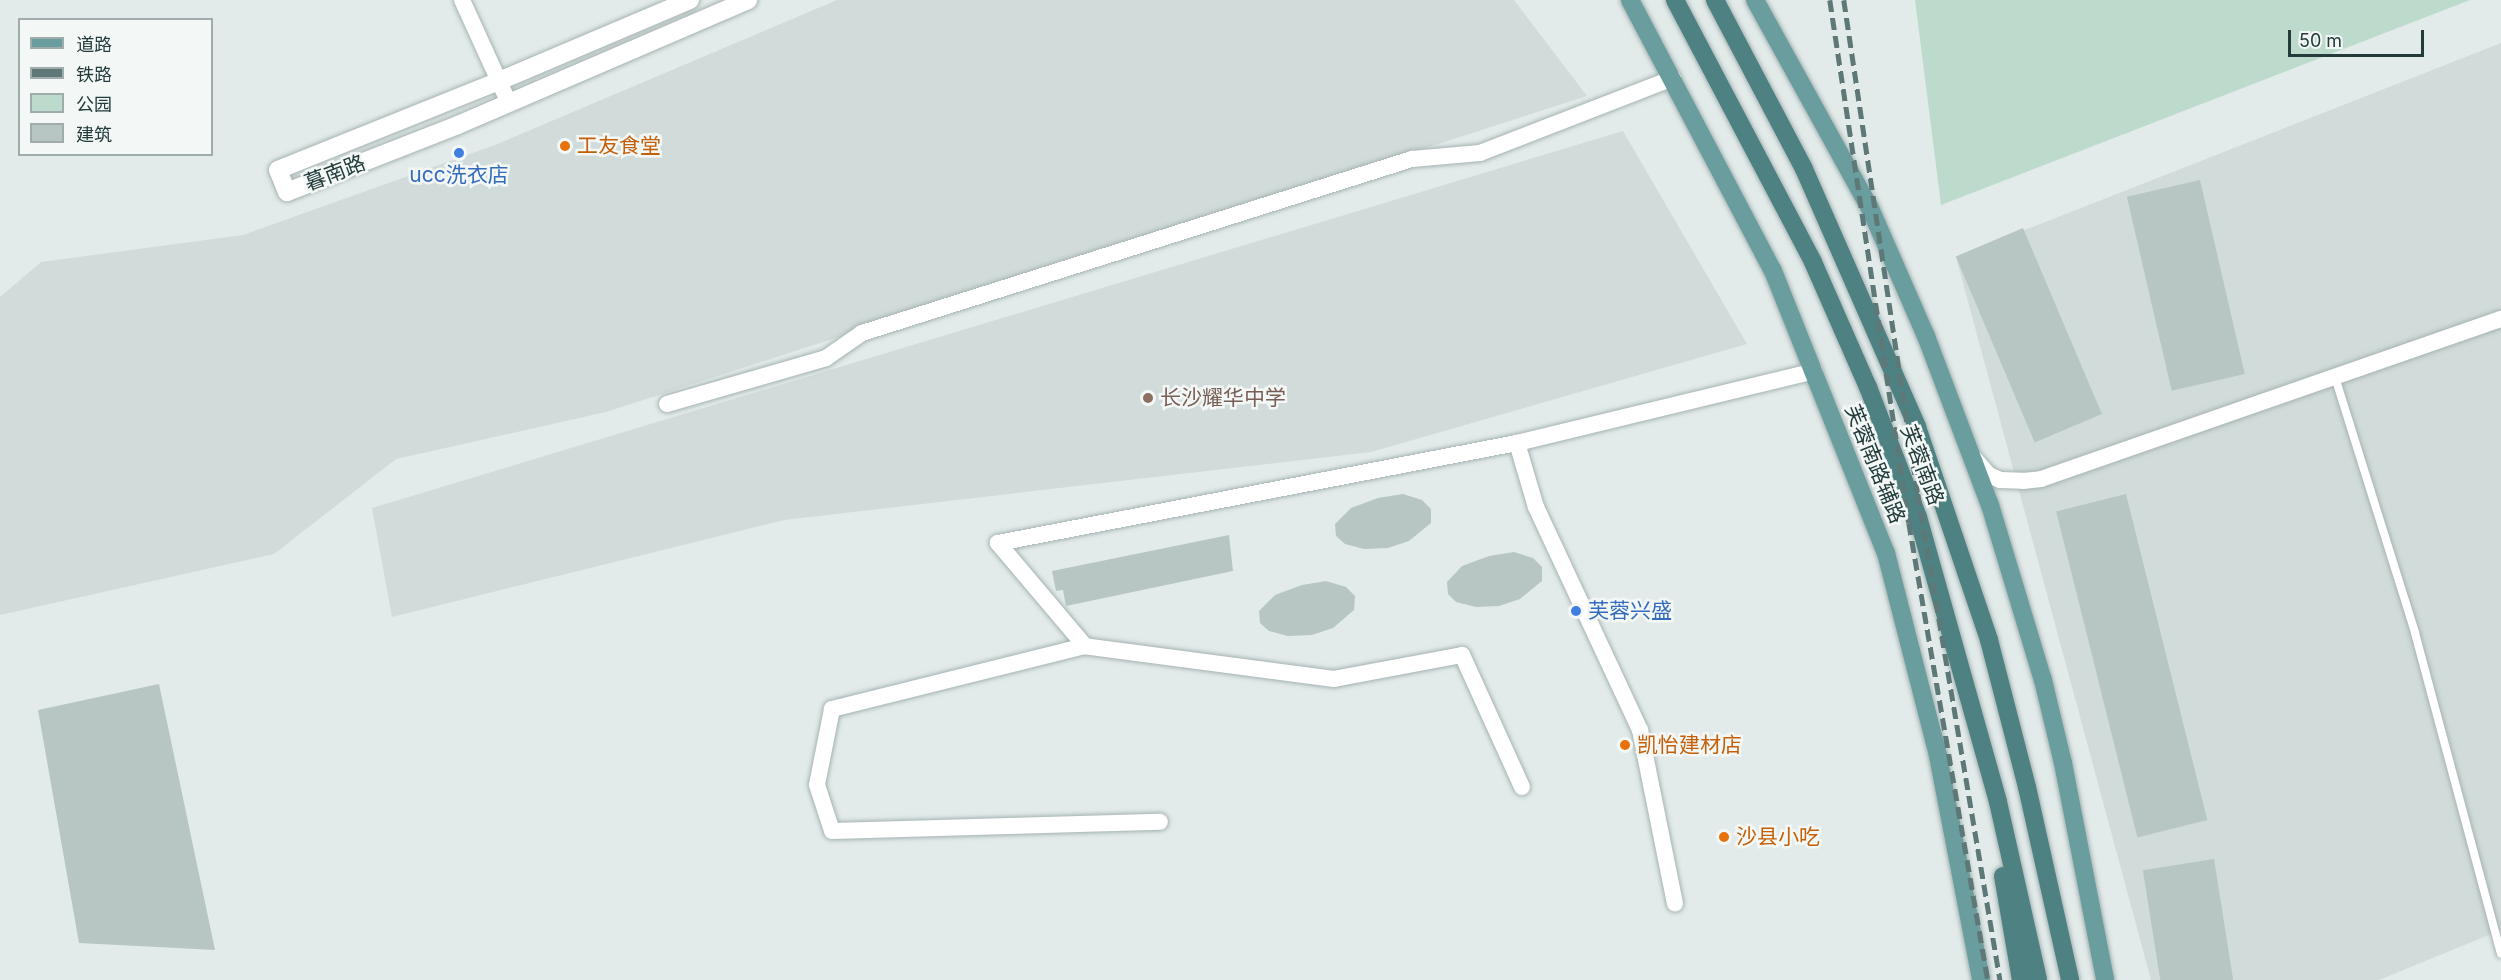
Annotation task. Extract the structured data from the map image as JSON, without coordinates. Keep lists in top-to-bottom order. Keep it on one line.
{"streets":{"highway":["芙蓉南路"],"main road":["暮南路","芙蓉南路辅路"]},"places":["工友食堂","ucc洗衣店","长沙耀华中学","芙蓉兴盛","凯怡建材店","沙县小吃"],"legend":["道路","铁路","公园","建筑"],"scale_bar":"50 m"}
